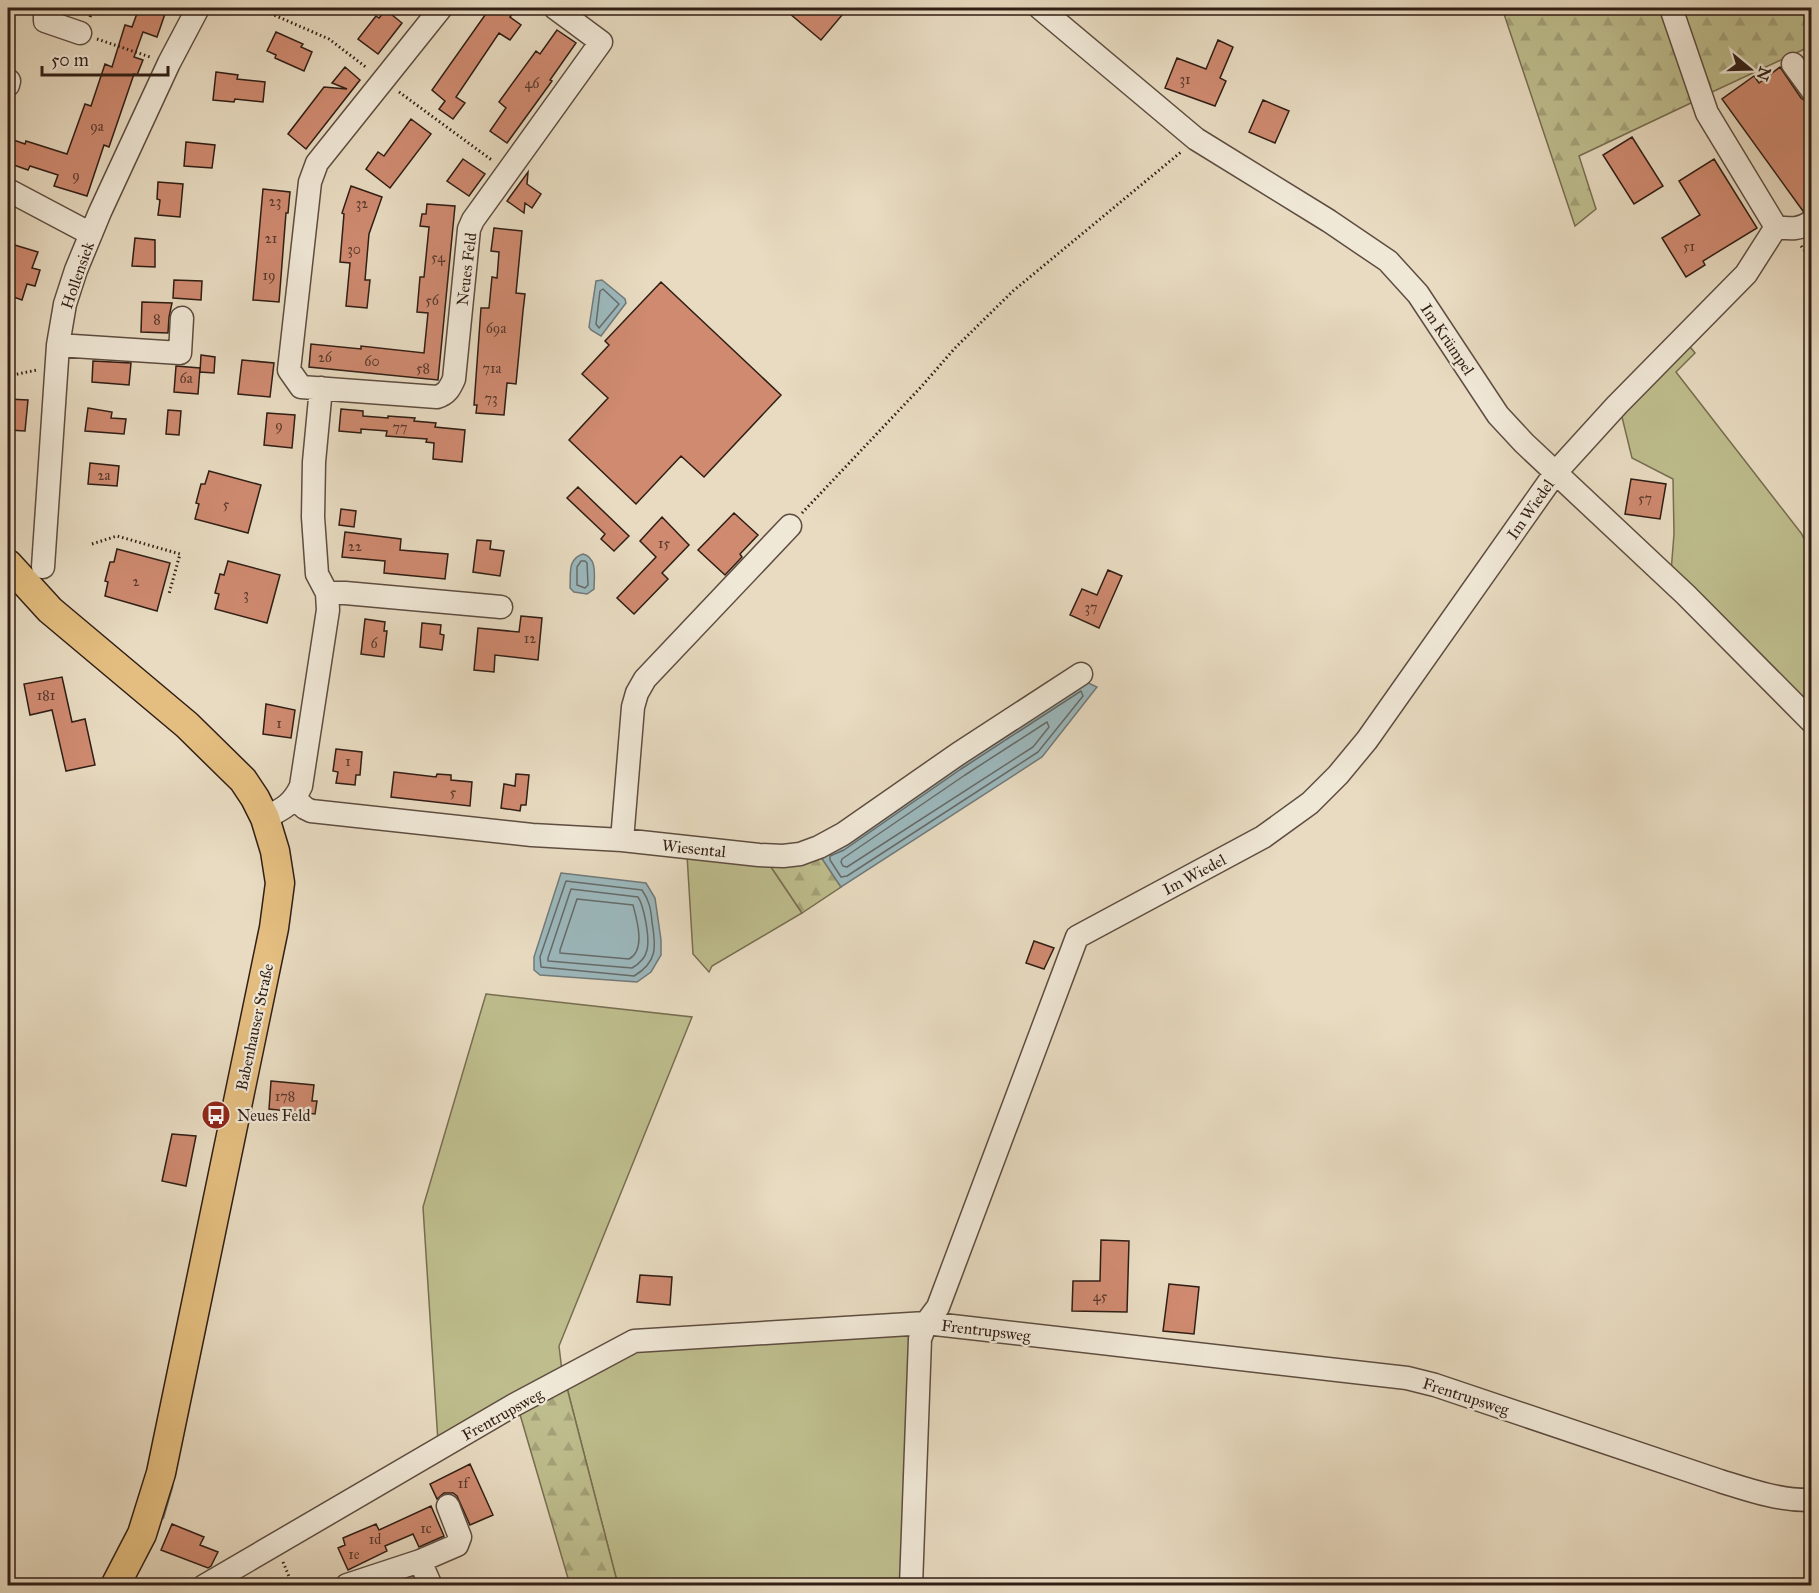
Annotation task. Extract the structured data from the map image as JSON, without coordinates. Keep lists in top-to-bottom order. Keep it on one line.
{"streets":{"main road":["Babenhauser Straße"],"street":["Neues Feld","Hollensiek","Im Krümpel","Im Wiedel","Wiesental","Frentrupsweg"]},"crossings":[["Im Krümpel","Im Wiedel"],["Im Wiedel","Frentrupsweg"]],"places":{"bus stop":["Neues Feld"]},"house_numbers":["31","46","9a","9","23","32","21","51","30","54","19","56","8","69a","26","60","58","71a","6a","73","9","77","2a","57","5","15","22","2","3","37","12","6","181","1","1","5","178","45","1f","1c","1d","1e"],"scale_bar":"50 m","north":"right"}
